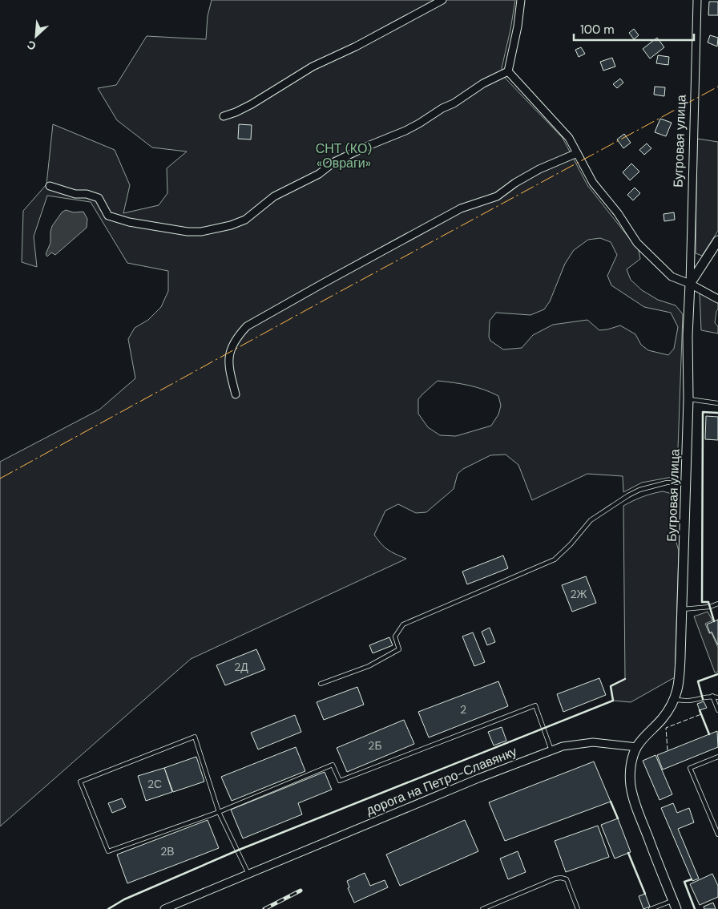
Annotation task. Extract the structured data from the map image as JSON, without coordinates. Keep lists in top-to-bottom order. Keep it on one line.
{"streets":{"street":["Бугровая улица","дорога на Петро-Славянку"]},"parks":["СНТ (КО) «Овраги»"],"house_numbers":["2Ж","2Д","2","2Б","2С","2В"],"scale_bar":"100 m","north":"bottom left"}
